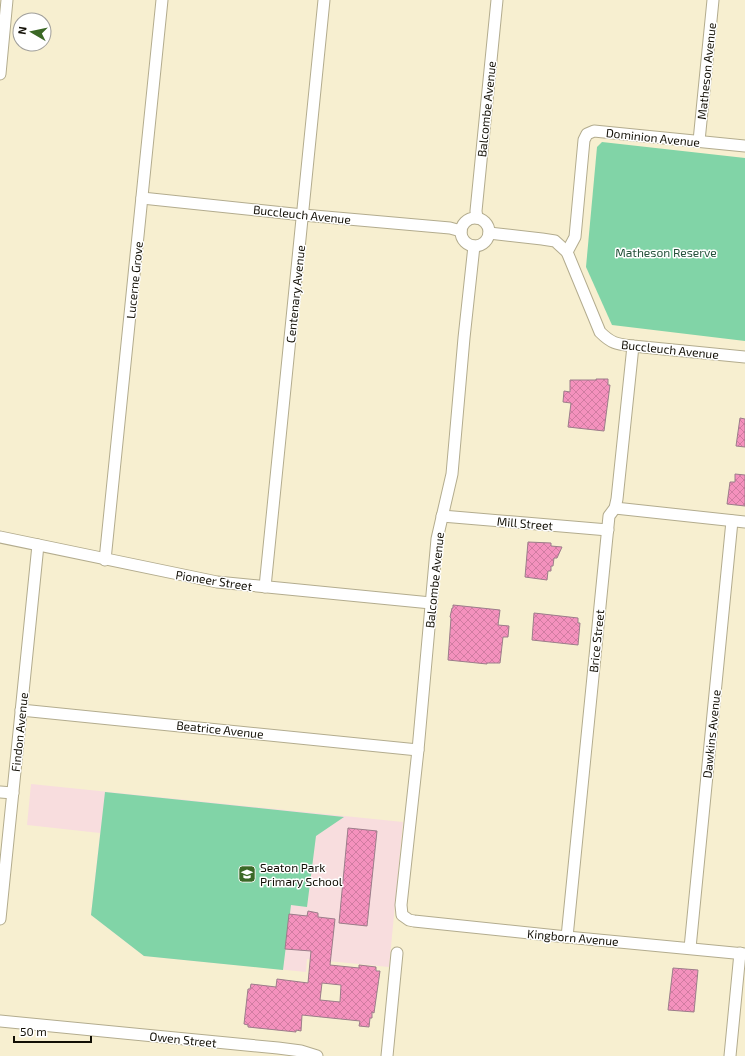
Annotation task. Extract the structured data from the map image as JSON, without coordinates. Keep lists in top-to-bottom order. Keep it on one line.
{"streets":{"street":["Matheson Avenue","Balcombe Avenue","Dominion Avenue","Buccleuch Avenue","Lucerne Grove","Centenary Avenue","Mill Street","Pioneer Street","Brice Street","Beatrice Avenue","Findon Avenue","Dawkins Avenue","Kingborn Avenue","Owen Street"]},"crossings":[["Matheson Avenue","Dominion Avenue"],["Balcombe Avenue","Buccleuch Avenue"],["Balcombe Avenue","Mill Street"],["Balcombe Avenue","Pioneer Street"],["Balcombe Avenue","Beatrice Avenue"],["Balcombe Avenue","Kingborn Avenue"],["Dominion Avenue","Buccleuch Avenue"],["Buccleuch Avenue","Lucerne Grove"],["Buccleuch Avenue","Centenary Avenue"],["Buccleuch Avenue","Brice Street"],["Lucerne Grove","Pioneer Street"],["Centenary Avenue","Pioneer Street"],["Mill Street","Brice Street"],["Pioneer Street","Findon Avenue"],["Brice Street","Kingborn Avenue"],["Beatrice Avenue","Findon Avenue"],["Dawkins Avenue","Kingborn Avenue"]],"parks":["Matheson Reserve"],"places":{"school or university":["Seaton Park Primary School"]},"scale_bar":"50 m","north":"left"}
